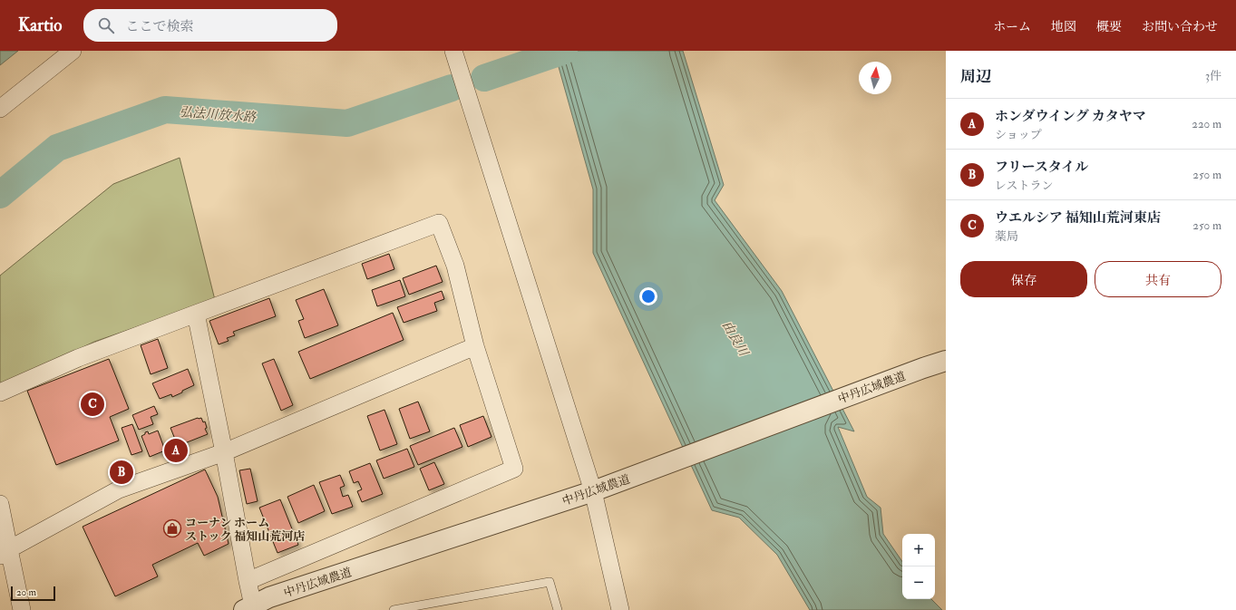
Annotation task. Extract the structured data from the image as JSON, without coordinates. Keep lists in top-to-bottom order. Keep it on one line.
{"streets":{"street":["中丹広域農道"]},"water":["弘法川放水路","由良川"],"places":{"shop":["コーナン ホーム ストック 福知山荒河店"]},"scale_bar":"20 m","north":"top","page":{"header":"Kartio","search":"ここで検索","nav":["ホーム","地図","概要","お問い合わせ"],"heading":["周辺","3件"],"list":[{"mark":"A","name":"ホンダウイング カタヤマ","note":"ショップ","value":"220 m"},{"mark":"B","name":"フリースタイル","note":"レストラン","value":"250 m"},{"mark":"C","name":"ウエルシア 福知山荒河東店","note":"薬局","value":"250 m"}],"buttons":["保存","共有"],"pins":["C","A","B"],"map_buttons":["+","−"],"scale":"20 m"}}
